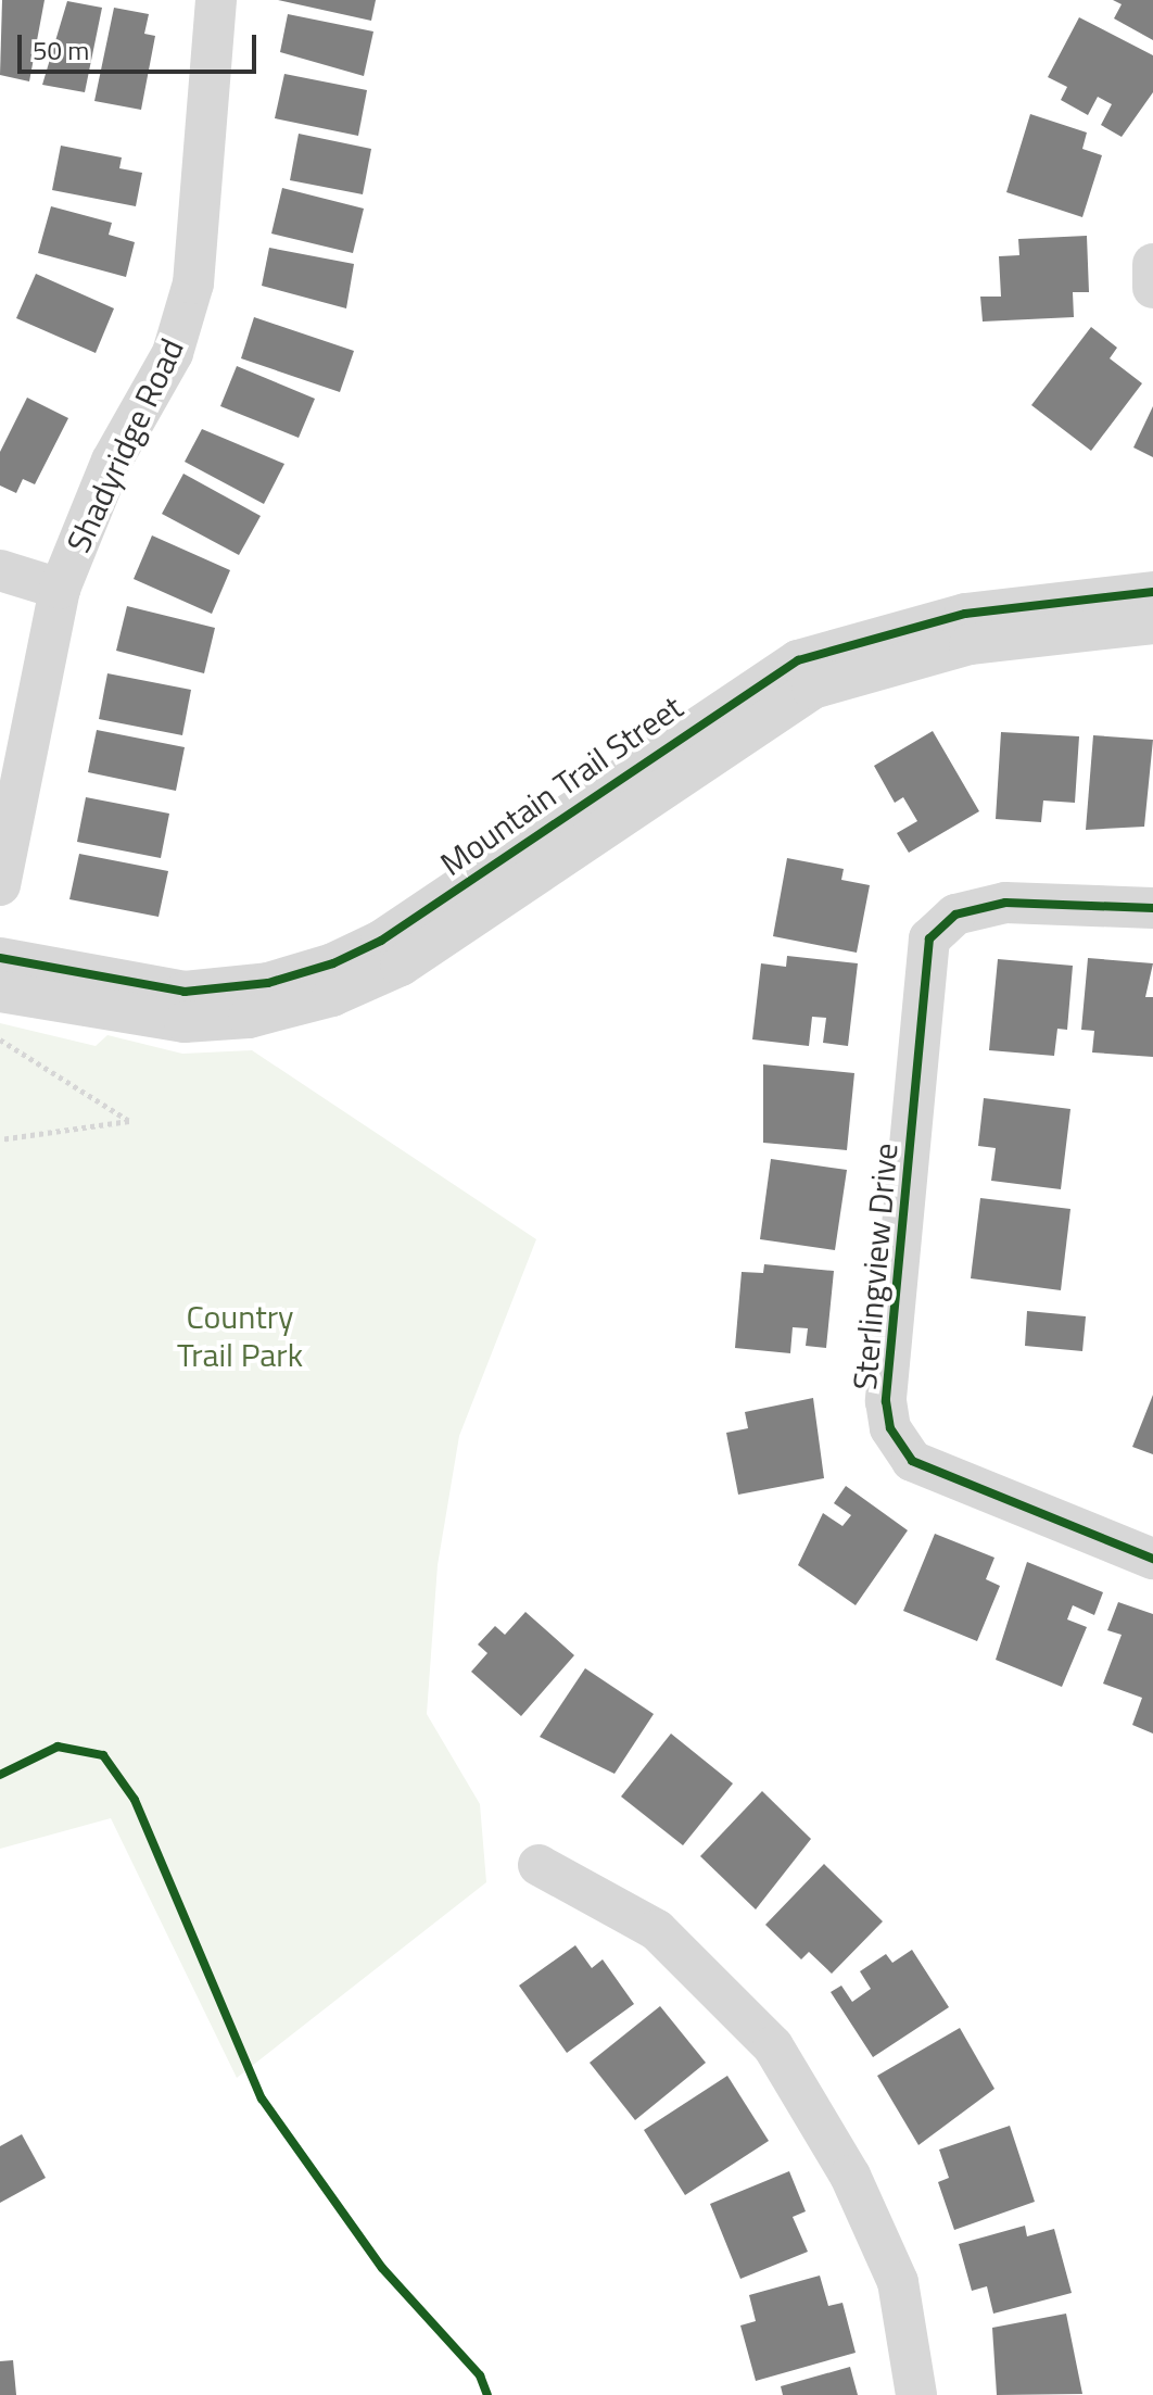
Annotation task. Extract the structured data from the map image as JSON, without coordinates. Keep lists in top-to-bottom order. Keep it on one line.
{"streets":{"street":["Shadyridge Road","Mountain Trail Street","Sterlingview Drive"]},"parks":["Country Trail Park"],"scale_bar":"50 m"}
